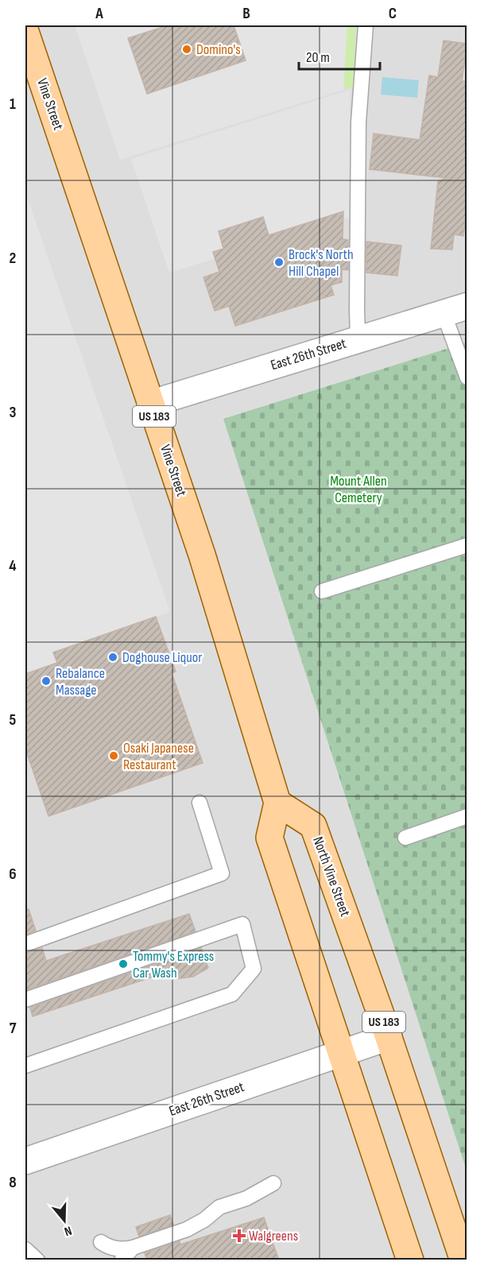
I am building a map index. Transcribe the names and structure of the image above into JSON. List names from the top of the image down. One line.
{"streets":{"main road":["Vine Street","US 183","North Vine Street"],"street":["East 26th Street"]},"crossings":[["Vine Street","East 26th Street"],["Vine Street","US 183"],["Vine Street","North Vine Street"],["East 26th Street","US 183"],["East 26th Street","North Vine Street"],["US 183","North Vine Street"]],"parks":["Mount Allen Cemetery"],"places":{"other":["Domino's","Brock's North Hill Chapel","Doghouse Liquor","Rebalance Massage","Osaki Japanese Restaurant","Tommy's Express Car Wash"],"health":["Walgreens"]},"scale_bar":"20 m","north":"bottom","grid":{"columns":["A","B","C"],"rows":["1","2","3","4","5","6","7","8"]}}
